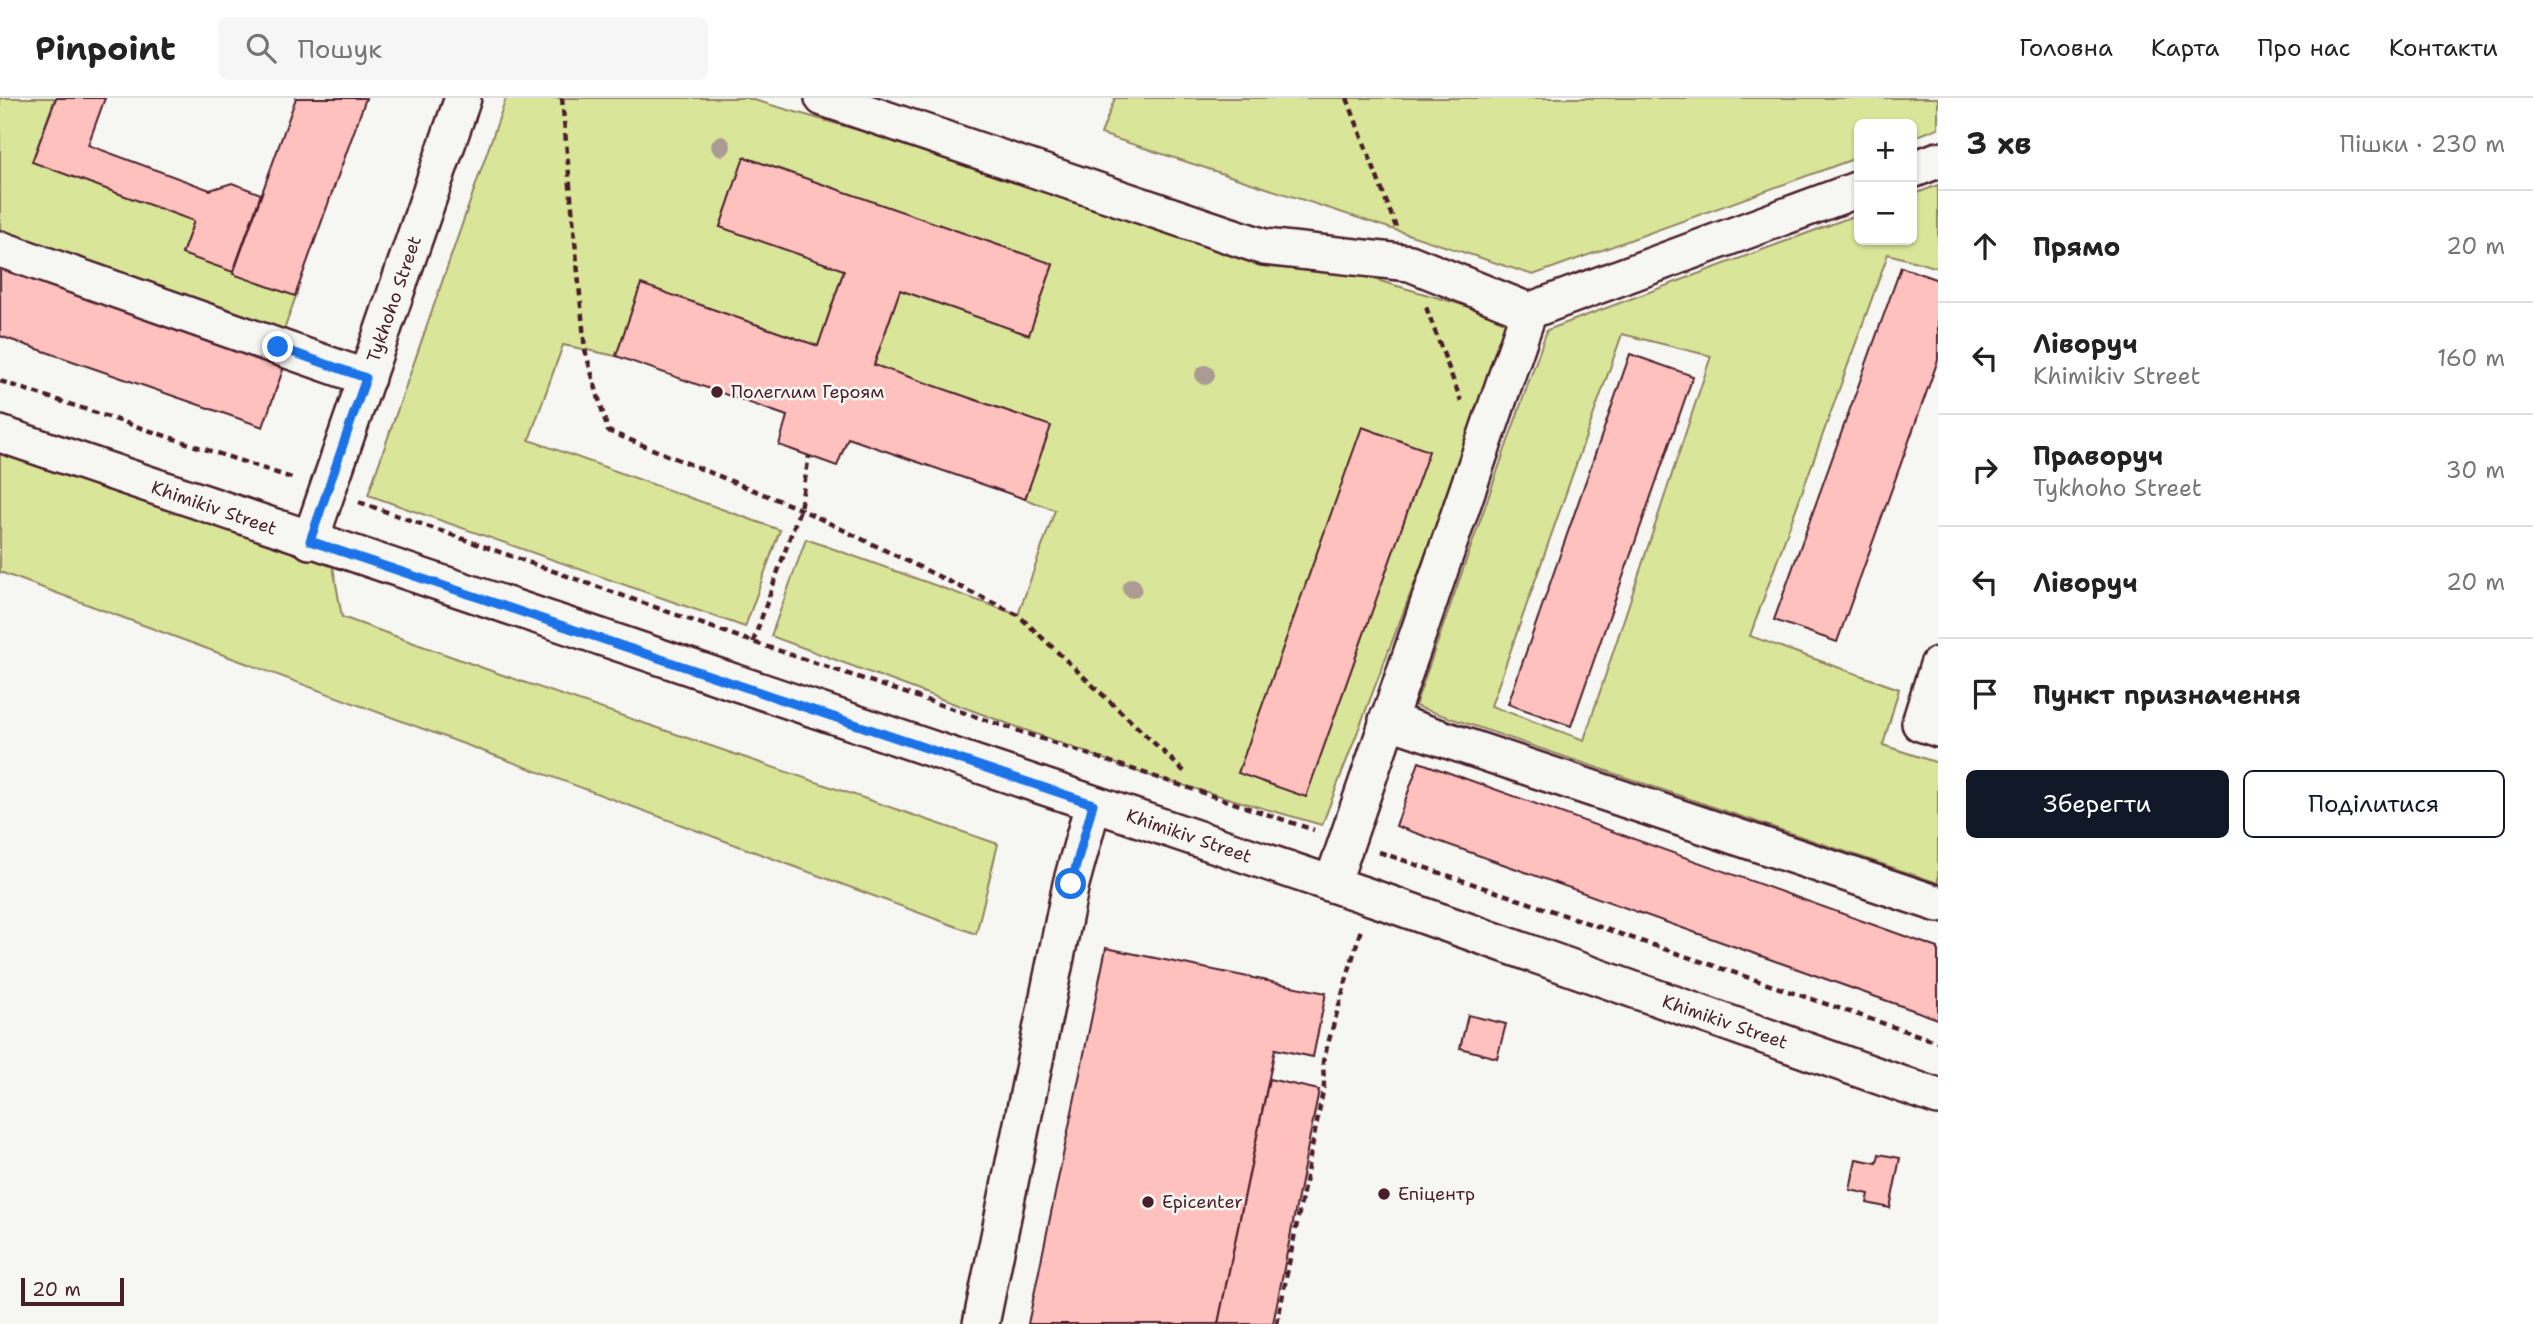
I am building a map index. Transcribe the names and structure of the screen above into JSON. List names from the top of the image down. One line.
{"streets":{"street":["Tykhoho Street","Khimikiv Street"]},"crossings":[["Tykhoho Street","Khimikiv Street"]],"places":["Полеглим Героям","Епіцентр","Epicenter"],"scale_bar":"20 m","page":{"header":"Pinpoint","search":"Пошук","nav":["Головна","Карта","Про нас","Контакти"],"heading":["3 хв","Пішки · 230 m"],"map_buttons":["+","−"],"list":[["Прямо","20 m"],["Ліворуч","Khimikiv Street","160 m"],["Праворуч","Tykhoho Street","30 m"],["Ліворуч","20 m"],"Пункт призначення"],"buttons":["Зберегти","Поділитися"],"scale":"20 m"}}
